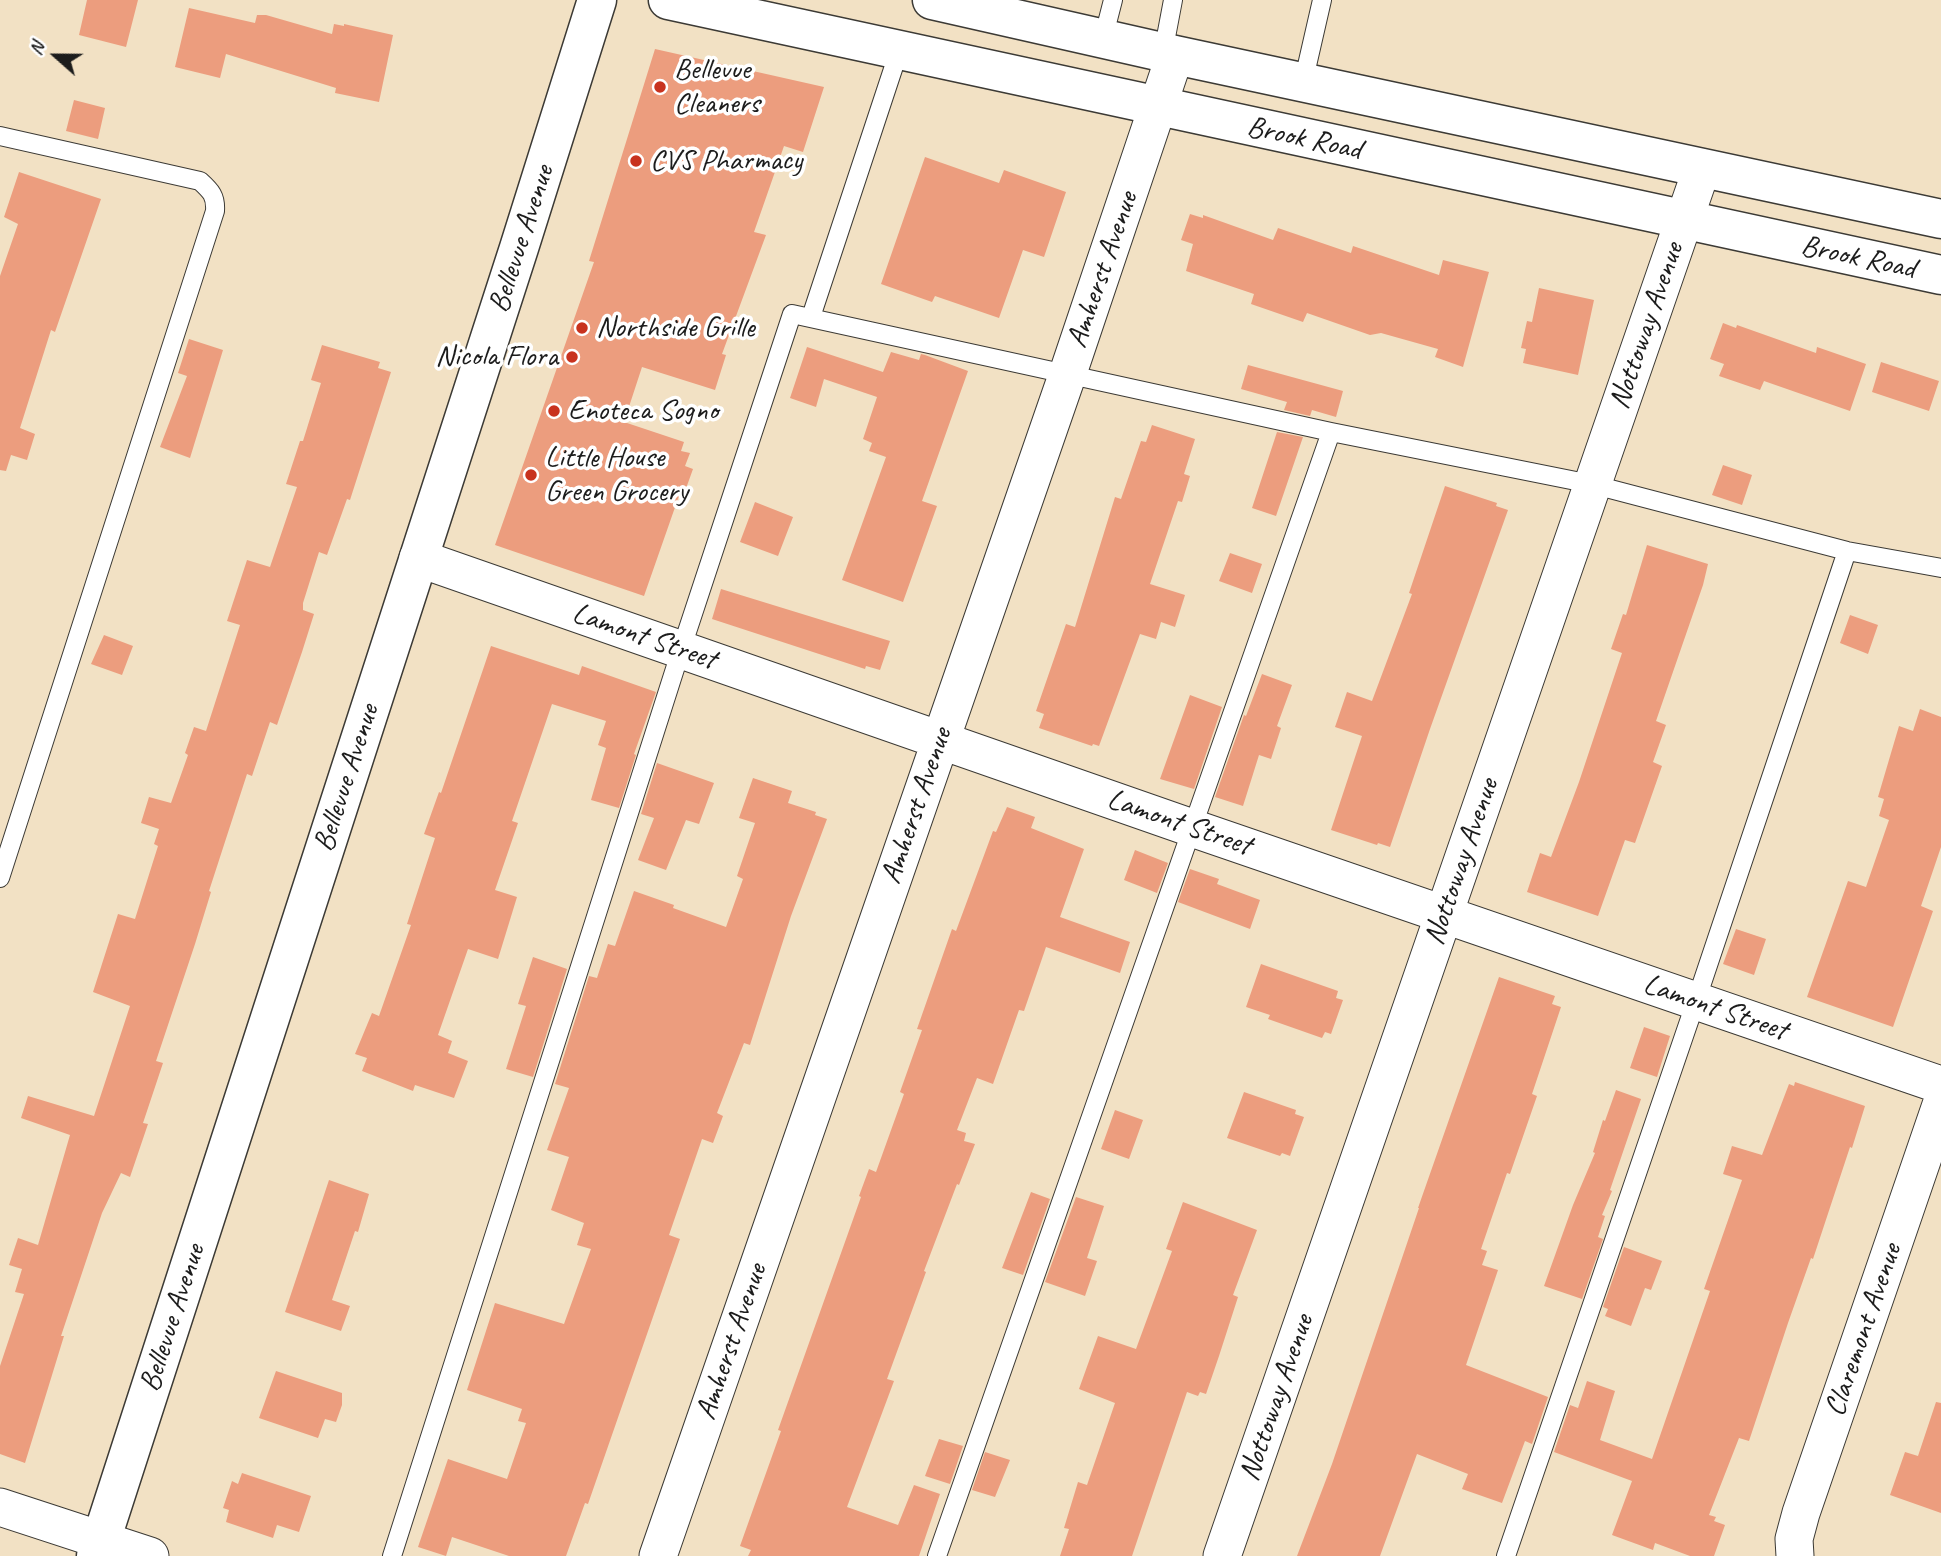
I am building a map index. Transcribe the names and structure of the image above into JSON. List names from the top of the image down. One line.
{"streets":{"main road":["Brook Road","Bellevue Avenue"],"street":["Amherst Avenue","Nottoway Avenue","Lamont Street","Claremont Avenue"]},"crossings":[["Brook Road","Amherst Avenue"],["Brook Road","Nottoway Avenue"],["Bellevue Avenue","Lamont Street"],["Amherst Avenue","Lamont Street"],["Nottoway Avenue","Lamont Street"]],"places":["Bellevue Cleaners","CVS Pharmacy","Northside Grille","Nicola Flora","Enoteca Sogno","Little House Green Grocery"],"north":"left"}
